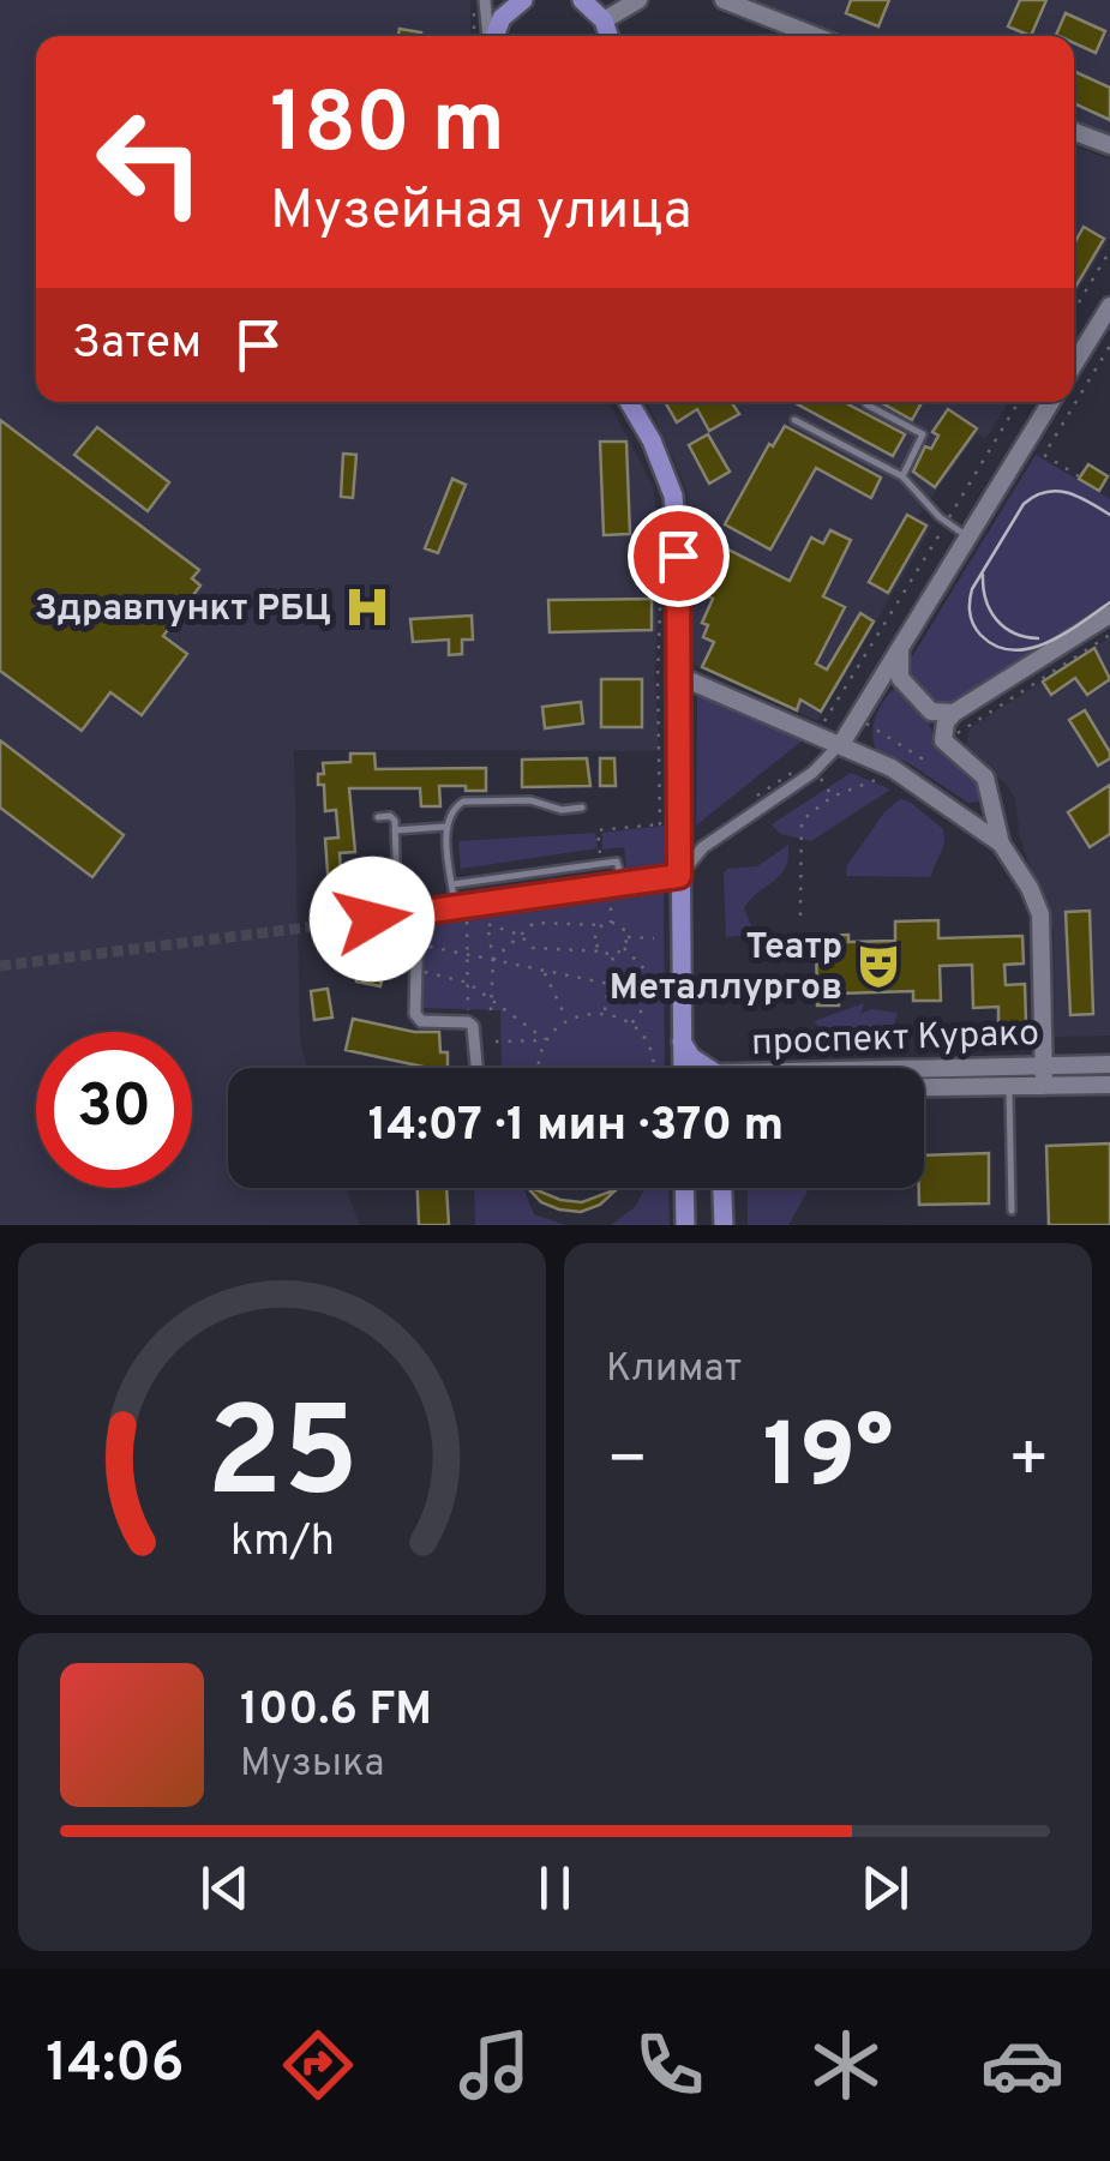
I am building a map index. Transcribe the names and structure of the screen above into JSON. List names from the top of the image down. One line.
{"streets":{"main road":["проспект Курако"]},"places":{"hospital":["Здравпункт РБЦ"],"theatre":["Театр Металлургов"]},"page":{"turn":["180 m","Музейная улица"],"then":"Затем","limit":"30","trip":"14:07 · 1 мин · 370 m","tile":"Климат","heat":["−","19°","+"],"song":["100.6 FM","Музыка"],"tabs":"14:06","gauge":["25","km/h"]}}
